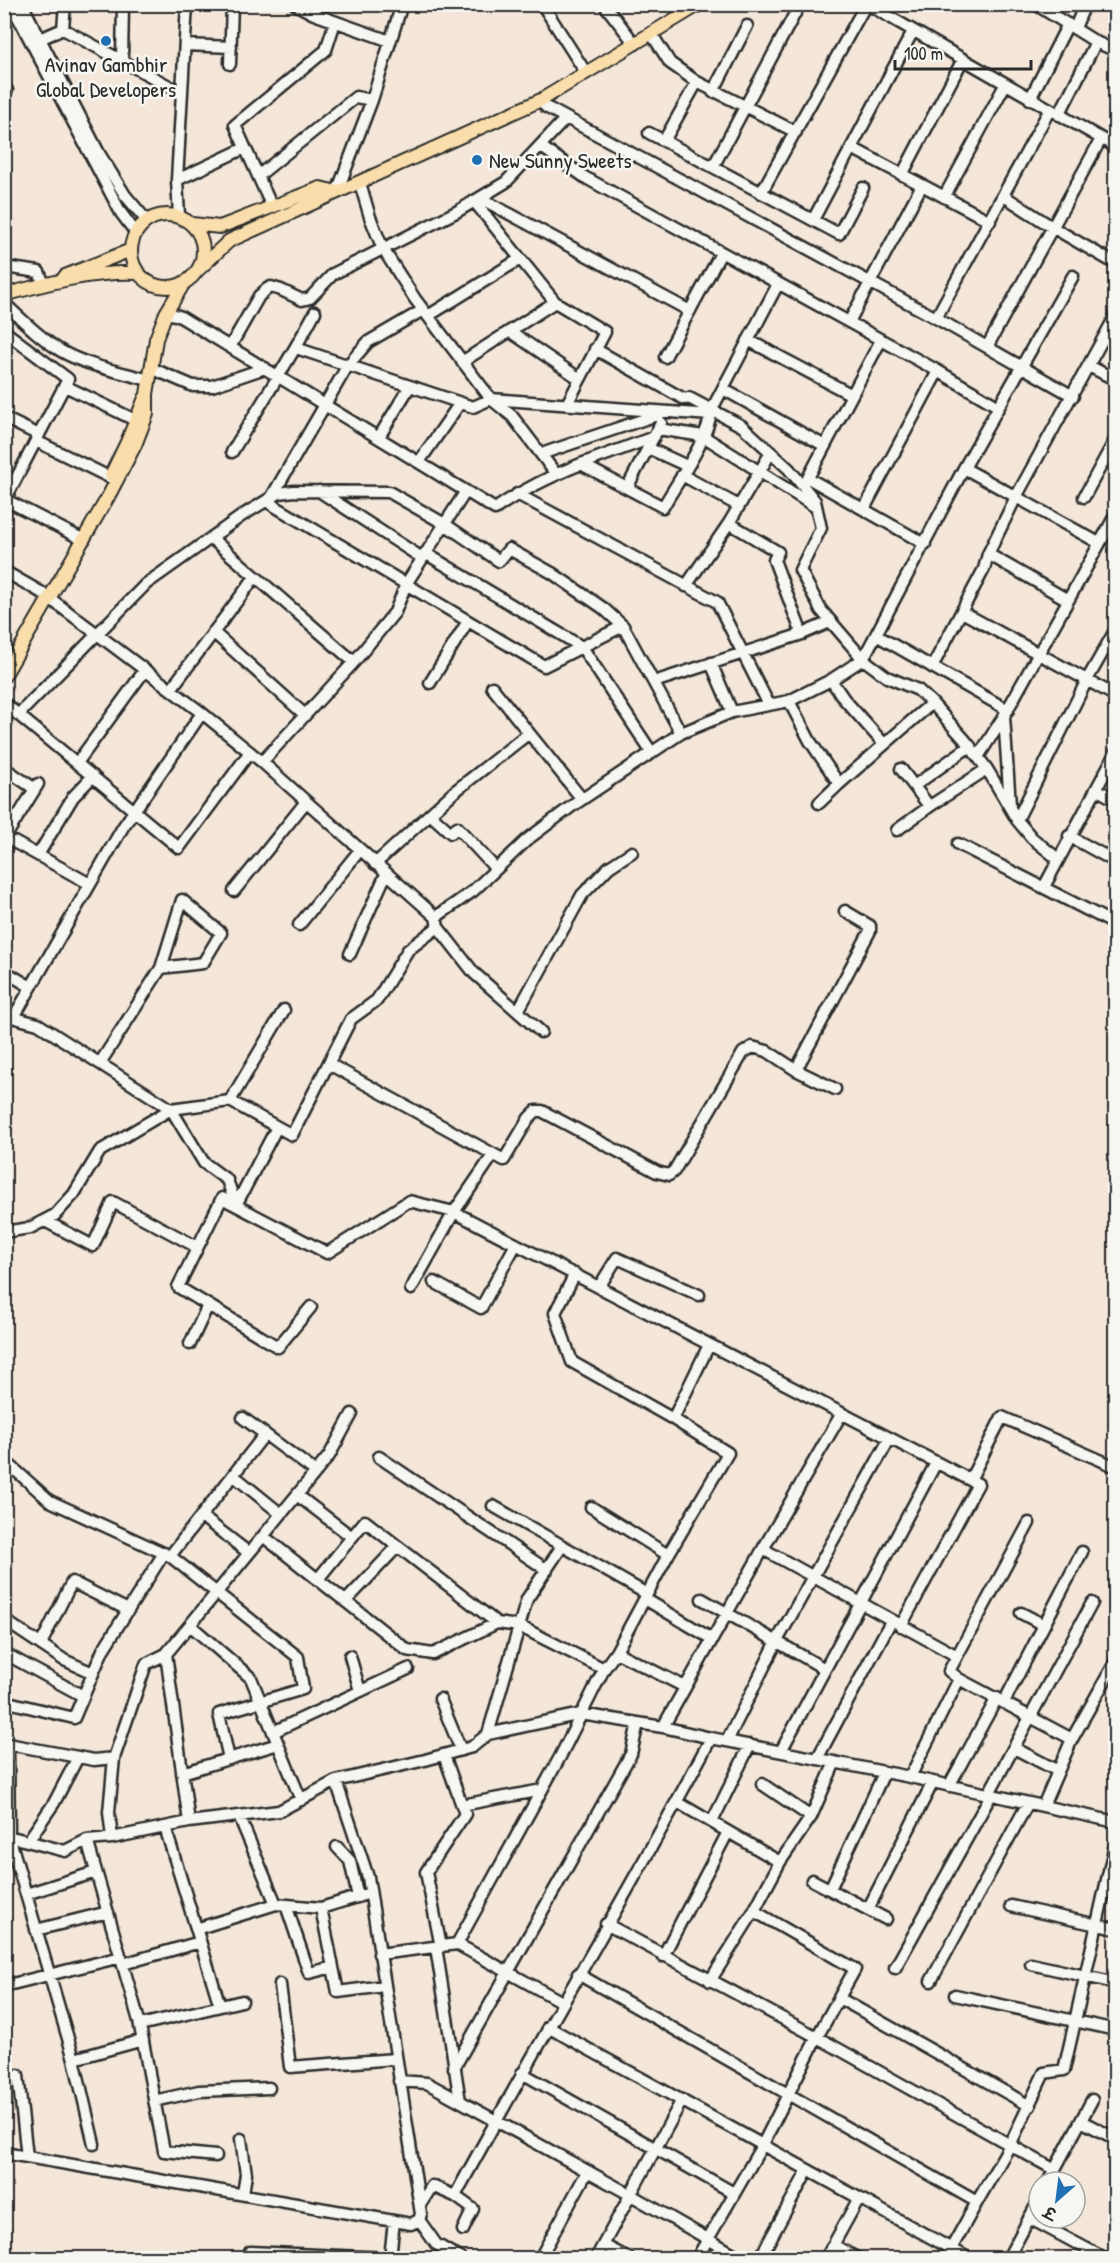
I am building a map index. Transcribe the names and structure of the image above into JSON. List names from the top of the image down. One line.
{"places":["Avinav Gambhir Global Developers","New Sunny Sweets"],"scale_bar":"100 m","north":"bottom left"}
